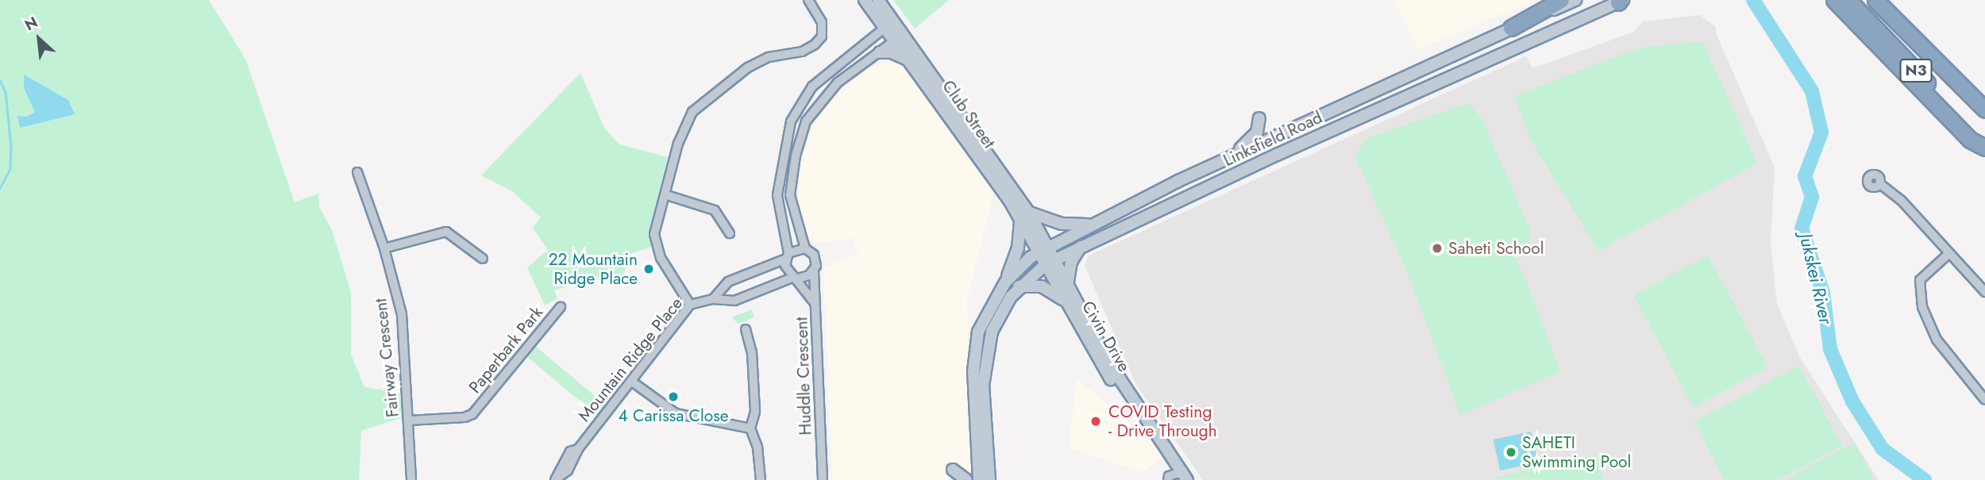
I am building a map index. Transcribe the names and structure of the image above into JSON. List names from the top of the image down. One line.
{"streets":{"highway":["N3"],"main road":["Club Street","Linksfield Road","Civin Drive"],"street":["Paperbark Park","Fairway Crescent","Mountain Ridge Place","Huddle Crescent"]},"crossings":[["Club Street","Linksfield Road"],["Club Street","Civin Drive"],["Linksfield Road","Civin Drive"],["Paperbark Park","Fairway Crescent"],["Mountain Ridge Place","Huddle Crescent"]],"water":["Jukskei River"],"places":["Saheti School","22 Mountain Ridge Place","4 Carissa Close","COVID Testing - Drive Through","SAHETI Swimming Pool"],"north":"top left"}
